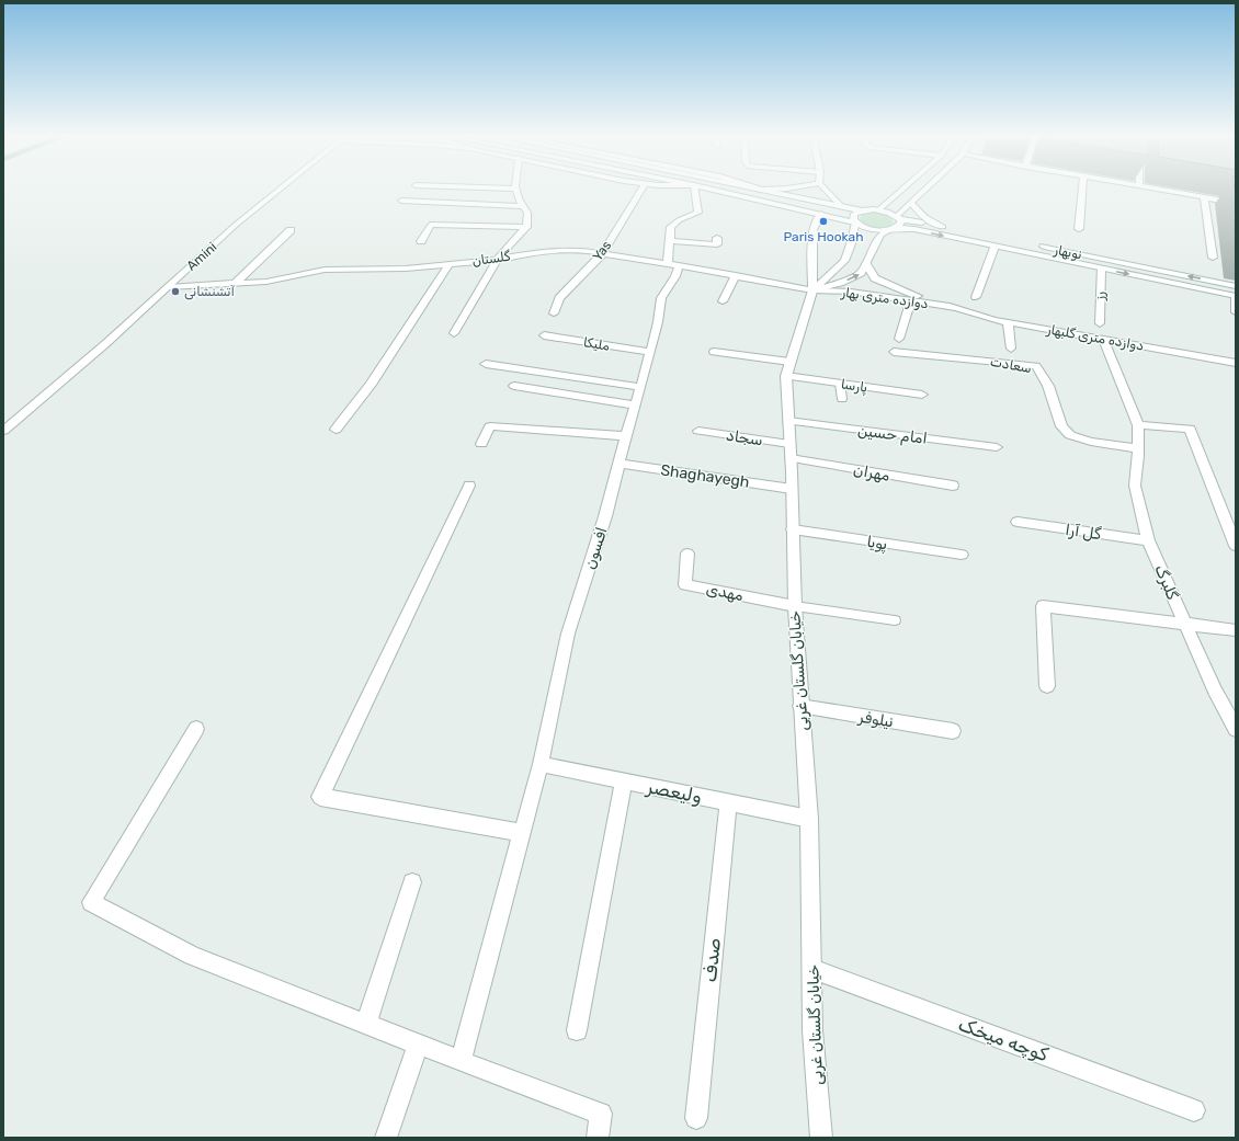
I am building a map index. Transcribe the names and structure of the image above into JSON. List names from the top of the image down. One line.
{"streets":{"street":["Yas","نوبهار","Amini","گلستان","رز","دوازده متری بهار","دوازده متری گلبهار","ملیکا","سعادت","پارسا","امام حسین","سجاد","مهران","Shaghayegh","گل آرا","پویا","افسون","گلبرگ","مهدی","خیابان گلستان غربی","نیلوفر","ولیعصر","صدف","کوچه میخک"]},"crossings":[["Yas","گلستان"],["نوبهار","رز"],["نوبهار","خیابان گلستان غربی"],["Amini","گلستان"],["گلستان","دوازده متری بهار"],["گلستان","افسون"],["گلستان","خیابان گلستان غربی"],["دوازده متری بهار","دوازده متری گلبهار"],["دوازده متری بهار","خیابان گلستان غربی"],["دوازده متری گلبهار","گلبرگ"],["ملیکا","افسون"],["سعادت","گلبرگ"],["پارسا","خیابان گلستان غربی"],["امام حسین","خیابان گلستان غربی"],["سجاد","مهران"],["سجاد","خیابان گلستان غربی"],["مهران","خیابان گلستان غربی"],["Shaghayegh","افسون"],["Shaghayegh","خیابان گلستان غربی"],["گل آرا","گلبرگ"],["پویا","خیابان گلستان غربی"],["افسون","ولیعصر"],["مهدی","خیابان گلستان غربی"],["خیابان گلستان غربی","نیلوفر"],["خیابان گلستان غربی","ولیعصر"],["خیابان گلستان غربی","کوچه میخک"],["ولیعصر","صدف"]],"places":["Paris Hookah","آتشنشانی"]}
